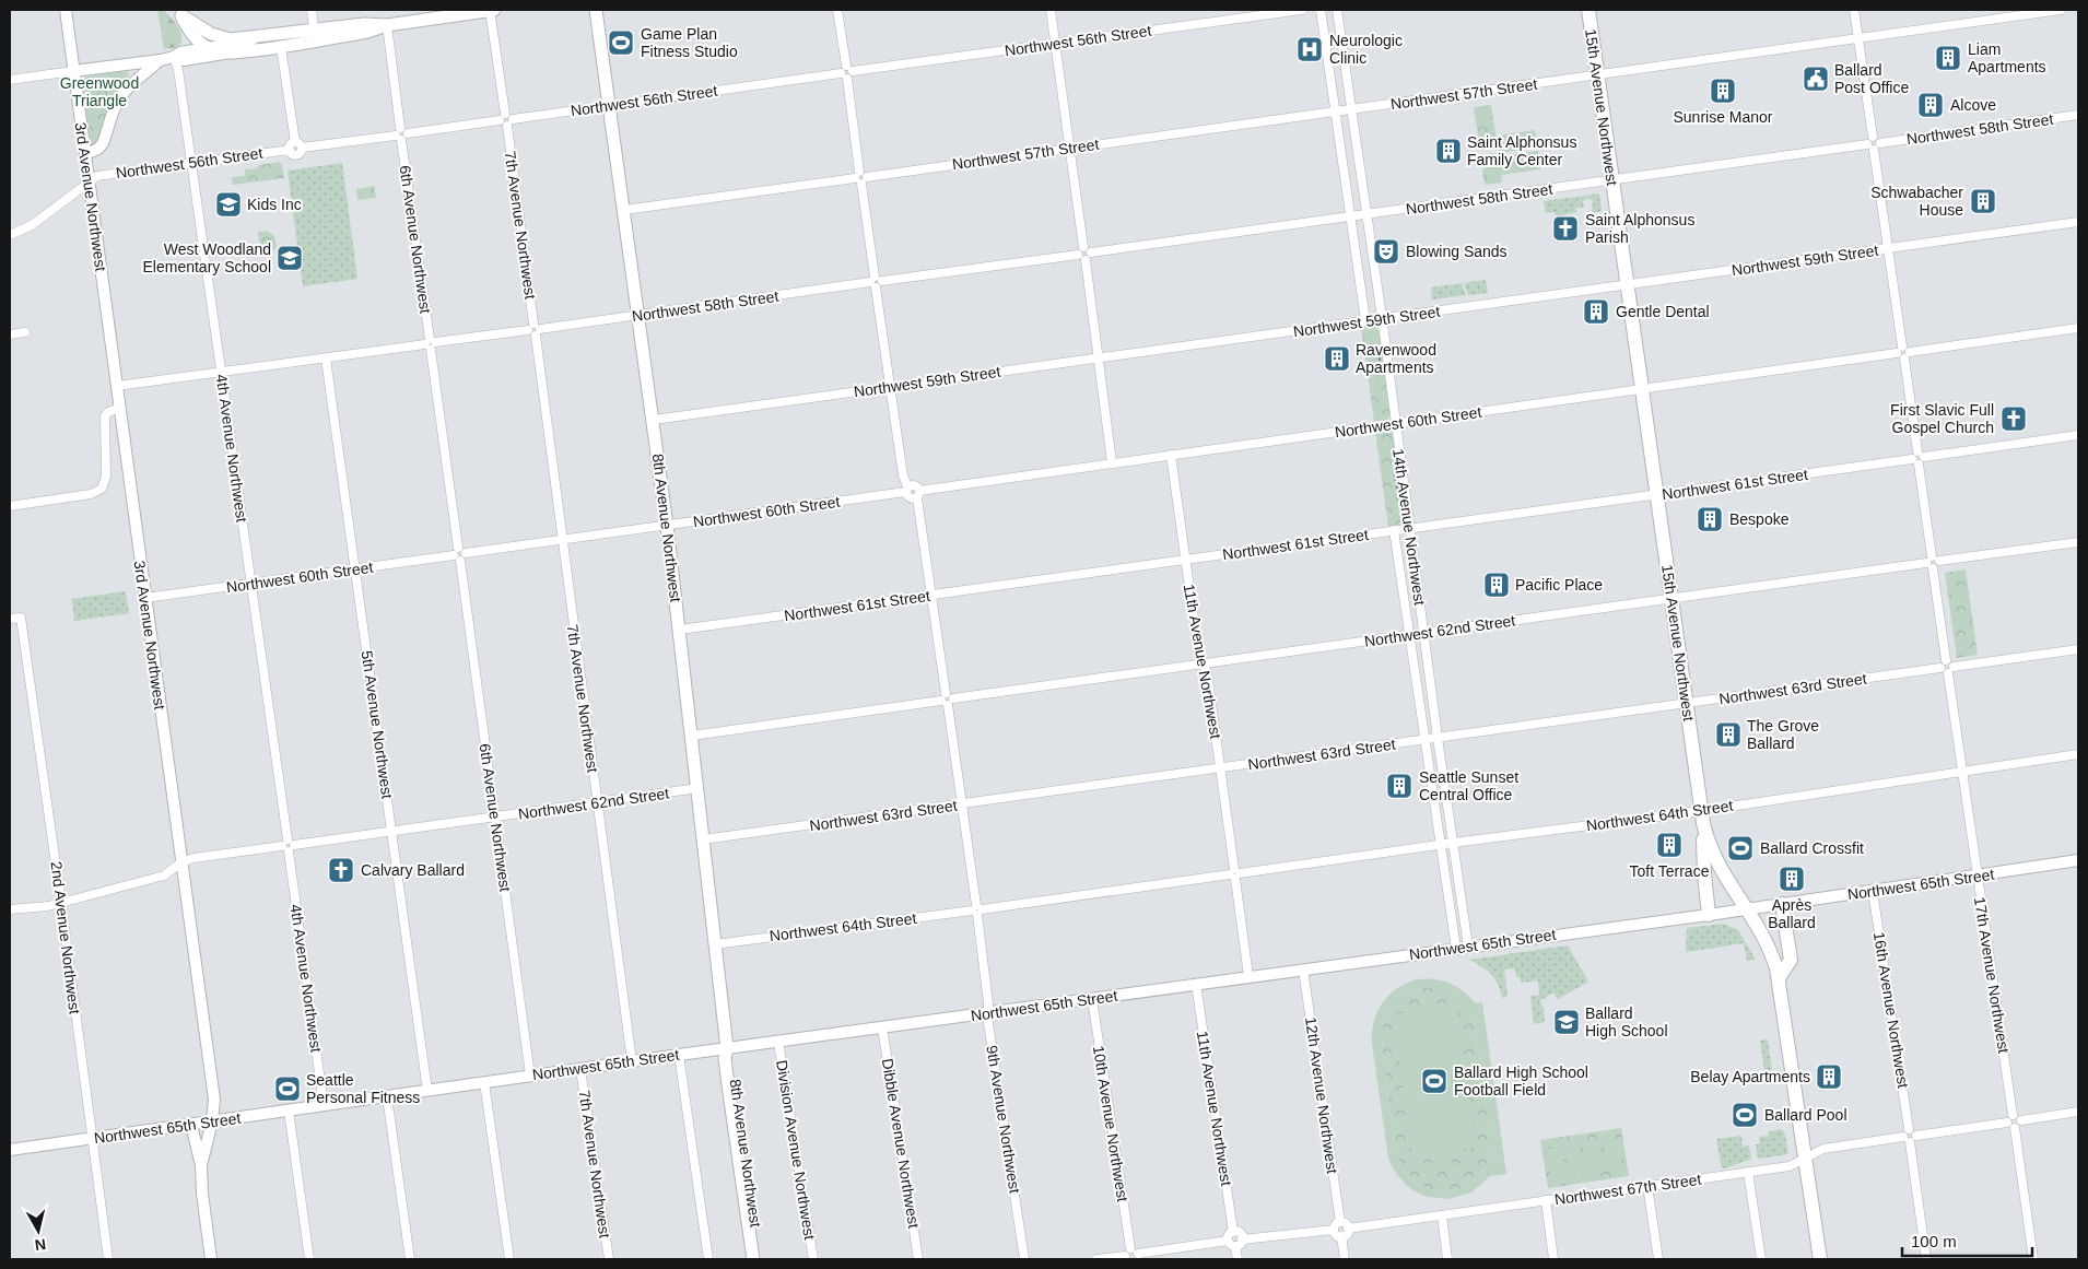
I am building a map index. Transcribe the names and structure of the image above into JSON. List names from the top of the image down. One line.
{"streets":{"main road":["15th Avenue Northwest","8th Avenue Northwest"],"street":["Northwest 56th Street","Northwest 57th Street","Northwest 58th Street","3rd Avenue Northwest","7th Avenue Northwest","6th Avenue Northwest","Northwest 59th Street","Northwest 60th Street","4th Avenue Northwest","Northwest 61st Street","14th Avenue Northwest","Northwest 62nd Street","11th Avenue Northwest","Northwest 63rd Street","5th Avenue Northwest","Northwest 64th Street","Northwest 65th Street","2nd Avenue Northwest","17th Avenue Northwest","16th Avenue Northwest","12th Avenue Northwest","9th Avenue Northwest","10th Avenue Northwest","Dibble Avenue Northwest","Division Avenue Northwest","Northwest 67th Street"]},"crossings":[["Northwest 56th Street","3rd Avenue Northwest"],["Northwest 56th Street","7th Avenue Northwest"],["Northwest 56th Street","6th Avenue Northwest"],["Northwest 56th Street","4th Avenue Northwest"],["Northwest 56th Street","8th Avenue Northwest"],["Northwest 57th Street","15th Avenue Northwest"],["Northwest 57th Street","14th Avenue Northwest"],["Northwest 57th Street","8th Avenue Northwest"],["15th Avenue Northwest","Northwest 58th Street"],["15th Avenue Northwest","Northwest 59th Street"],["15th Avenue Northwest","Northwest 60th Street"],["15th Avenue Northwest","Northwest 61st Street"],["15th Avenue Northwest","Northwest 62nd Street"],["15th Avenue Northwest","Northwest 63rd Street"],["15th Avenue Northwest","Northwest 64th Street"],["15th Avenue Northwest","Northwest 65th Street"],["15th Avenue Northwest","Northwest 67th Street"],["Northwest 58th Street","3rd Avenue Northwest"],["Northwest 58th Street","7th Avenue Northwest"],["Northwest 58th Street","6th Avenue Northwest"],["Northwest 58th Street","4th Avenue Northwest"],["Northwest 58th Street","14th Avenue Northwest"],["Northwest 58th Street","8th Avenue Northwest"],["Northwest 58th Street","5th Avenue Northwest"],["3rd Avenue Northwest","Northwest 60th Street"],["3rd Avenue Northwest","Northwest 62nd Street"],["3rd Avenue Northwest","Northwest 65th Street"],["7th Avenue Northwest","Northwest 60th Street"],["7th Avenue Northwest","Northwest 62nd Street"],["7th Avenue Northwest","Northwest 65th Street"],["6th Avenue Northwest","Northwest 60th Street"],["6th Avenue Northwest","Northwest 62nd Street"],["6th Avenue Northwest","Northwest 65th Street"],["Northwest 59th Street","14th Avenue Northwest"],["Northwest 59th Street","8th Avenue Northwest"],["Northwest 60th Street","4th Avenue Northwest"],["Northwest 60th Street","14th Avenue Northwest"],["Northwest 60th Street","8th Avenue Northwest"],["Northwest 60th Street","11th Avenue Northwest"],["Northwest 60th Street","5th Avenue Northwest"],["Northwest 60th Street","9th Avenue Northwest"],["4th Avenue Northwest","Northwest 62nd Street"],["4th Avenue Northwest","Northwest 65th Street"],["Northwest 61st Street","14th Avenue Northwest"],["Northwest 61st Street","8th Avenue Northwest"],["Northwest 61st Street","11th Avenue Northwest"],["Northwest 61st Street","9th Avenue Northwest"],["14th Avenue Northwest","Northwest 62nd Street"],["14th Avenue Northwest","Northwest 63rd Street"],["14th Avenue Northwest","Northwest 64th Street"],["14th Avenue Northwest","Northwest 65th Street"],["8th Avenue Northwest","Northwest 62nd Street"],["8th Avenue Northwest","Northwest 63rd Street"],["8th Avenue Northwest","Northwest 64th Street"],["8th Avenue Northwest","Northwest 65th Street"],["Northwest 62nd Street","11th Avenue Northwest"],["Northwest 62nd Street","5th Avenue Northwest"],["Northwest 62nd Street","2nd Avenue Northwest"],["Northwest 62nd Street","9th Avenue Northwest"],["11th Avenue Northwest","Northwest 63rd Street"],["11th Avenue Northwest","Northwest 64th Street"],["11th Avenue Northwest","Northwest 65th Street"],["Northwest 63rd Street","17th Avenue Northwest"],["Northwest 63rd Street","9th Avenue Northwest"],["5th Avenue Northwest","Northwest 65th Street"],["Northwest 64th Street","17th Avenue Northwest"],["Northwest 64th Street","9th Avenue Northwest"],["Northwest 65th Street","2nd Avenue Northwest"],["Northwest 65th Street","17th Avenue Northwest"],["Northwest 65th Street","16th Avenue Northwest"],["Northwest 65th Street","12th Avenue Northwest"],["Northwest 65th Street","9th Avenue Northwest"],["Northwest 65th Street","10th Avenue Northwest"],["Northwest 65th Street","Dibble Avenue Northwest"],["Northwest 65th Street","Division Avenue Northwest"],["17th Avenue Northwest","Northwest 67th Street"],["16th Avenue Northwest","Northwest 67th Street"],["12th Avenue Northwest","Northwest 67th Street"]],"parks":["Greenwood Triangle"],"places":{"sports":["Game Plan Fitness Studio","Ballard Crossfit","Ballard High School Football Field","Seattle Personal Fitness","Ballard Pool"],"hospital":["Neurologic Clinic"],"building":["Liam Apartments","Sunrise Manor","Alcove","Saint Alphonsus Family Center","Schwabacher House","Gentle Dental","Ravenwood Apartments","Bespoke","Pacific Place","The Grove Ballard","Seattle Sunset Central Office","Toft Terrace","Après Ballard","Belay Apartments"],"public building":["Ballard Post Office"],"school or university":["Kids Inc","West Woodland Elementary School","Ballard High School"],"church":["Saint Alphonsus Parish","First Slavic Full Gospel Church","Calvary Ballard"],"theatre":["Blowing Sands"]},"scale_bar":"100 m","north":"bottom"}
